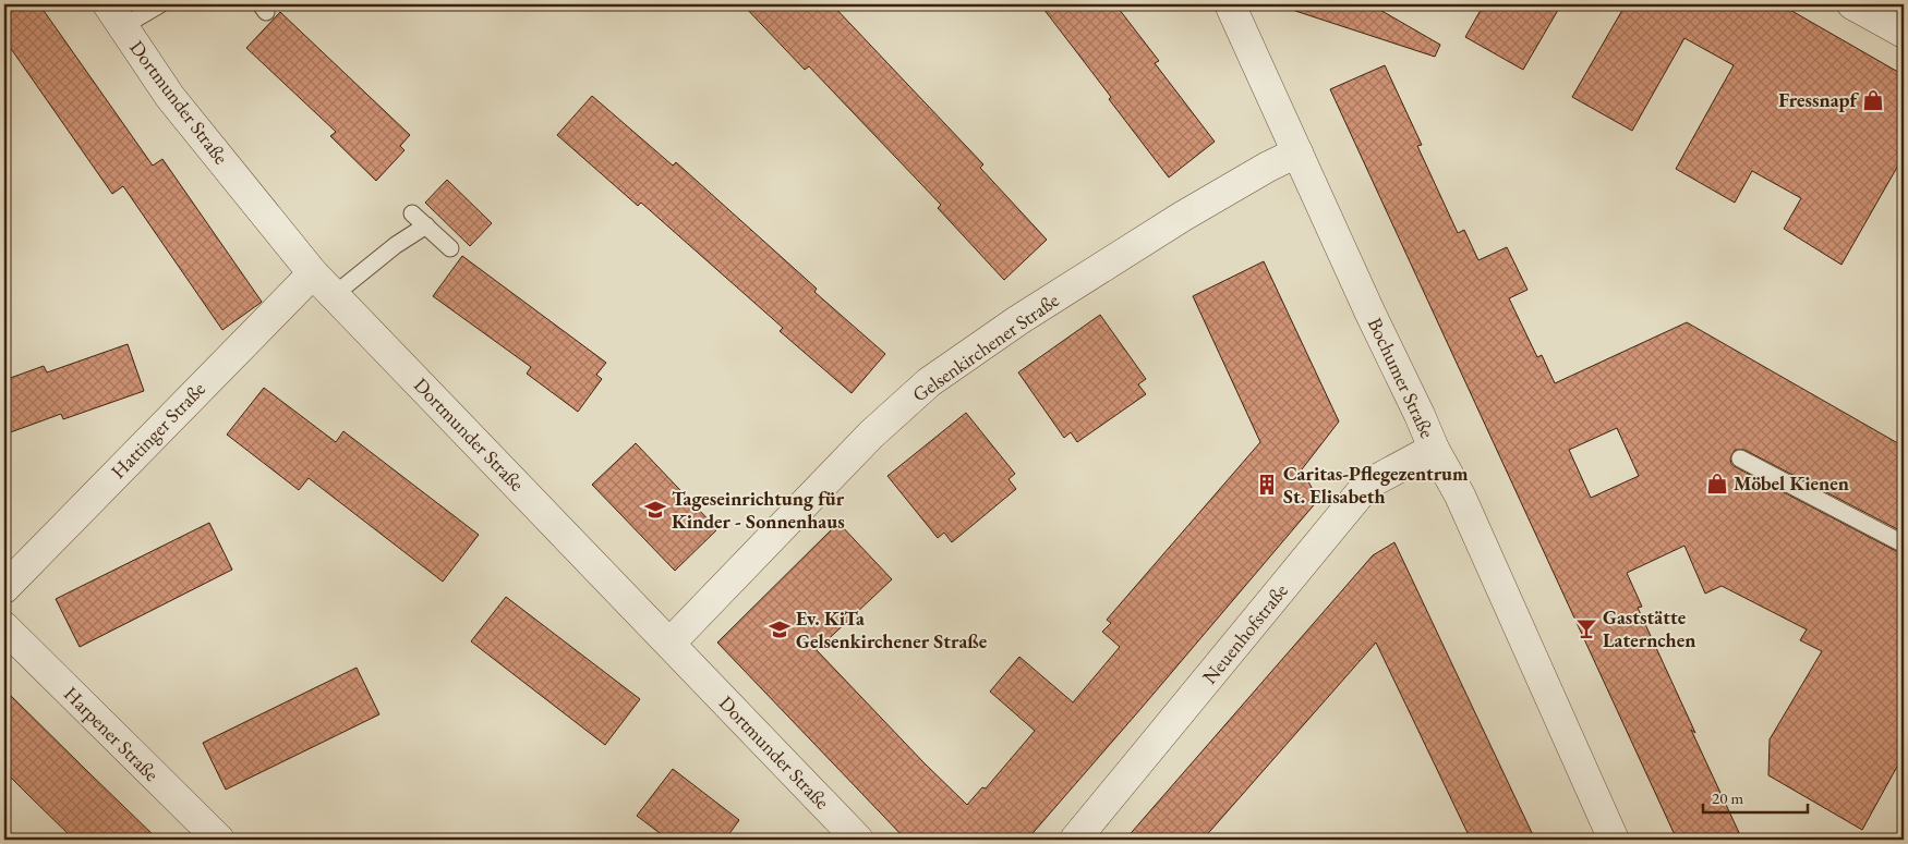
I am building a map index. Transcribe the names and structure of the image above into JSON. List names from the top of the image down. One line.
{"streets":{"street":["Dortmunder Straße","Gelsenkirchener Straße","Bochumer Straße","Hattinger Straße","Neuenhofstraße","Harpener Straße"]},"crossings":[["Dortmunder Straße","Gelsenkirchener Straße"],["Dortmunder Straße","Hattinger Straße"],["Gelsenkirchener Straße","Bochumer Straße"],["Bochumer Straße","Neuenhofstraße"]],"places":{"shop":["Fressnapf","Möbel Kienen"],"building":["Caritas-Pflegezentrum St. Elisabeth"],"school or university":["Tageseinrichtung für Kinder - Sonnenhaus","Ev. KiTa Gelsenkirchener Straße"],"bar":["Gaststätte Laternchen"]},"scale_bar":"20 m"}
